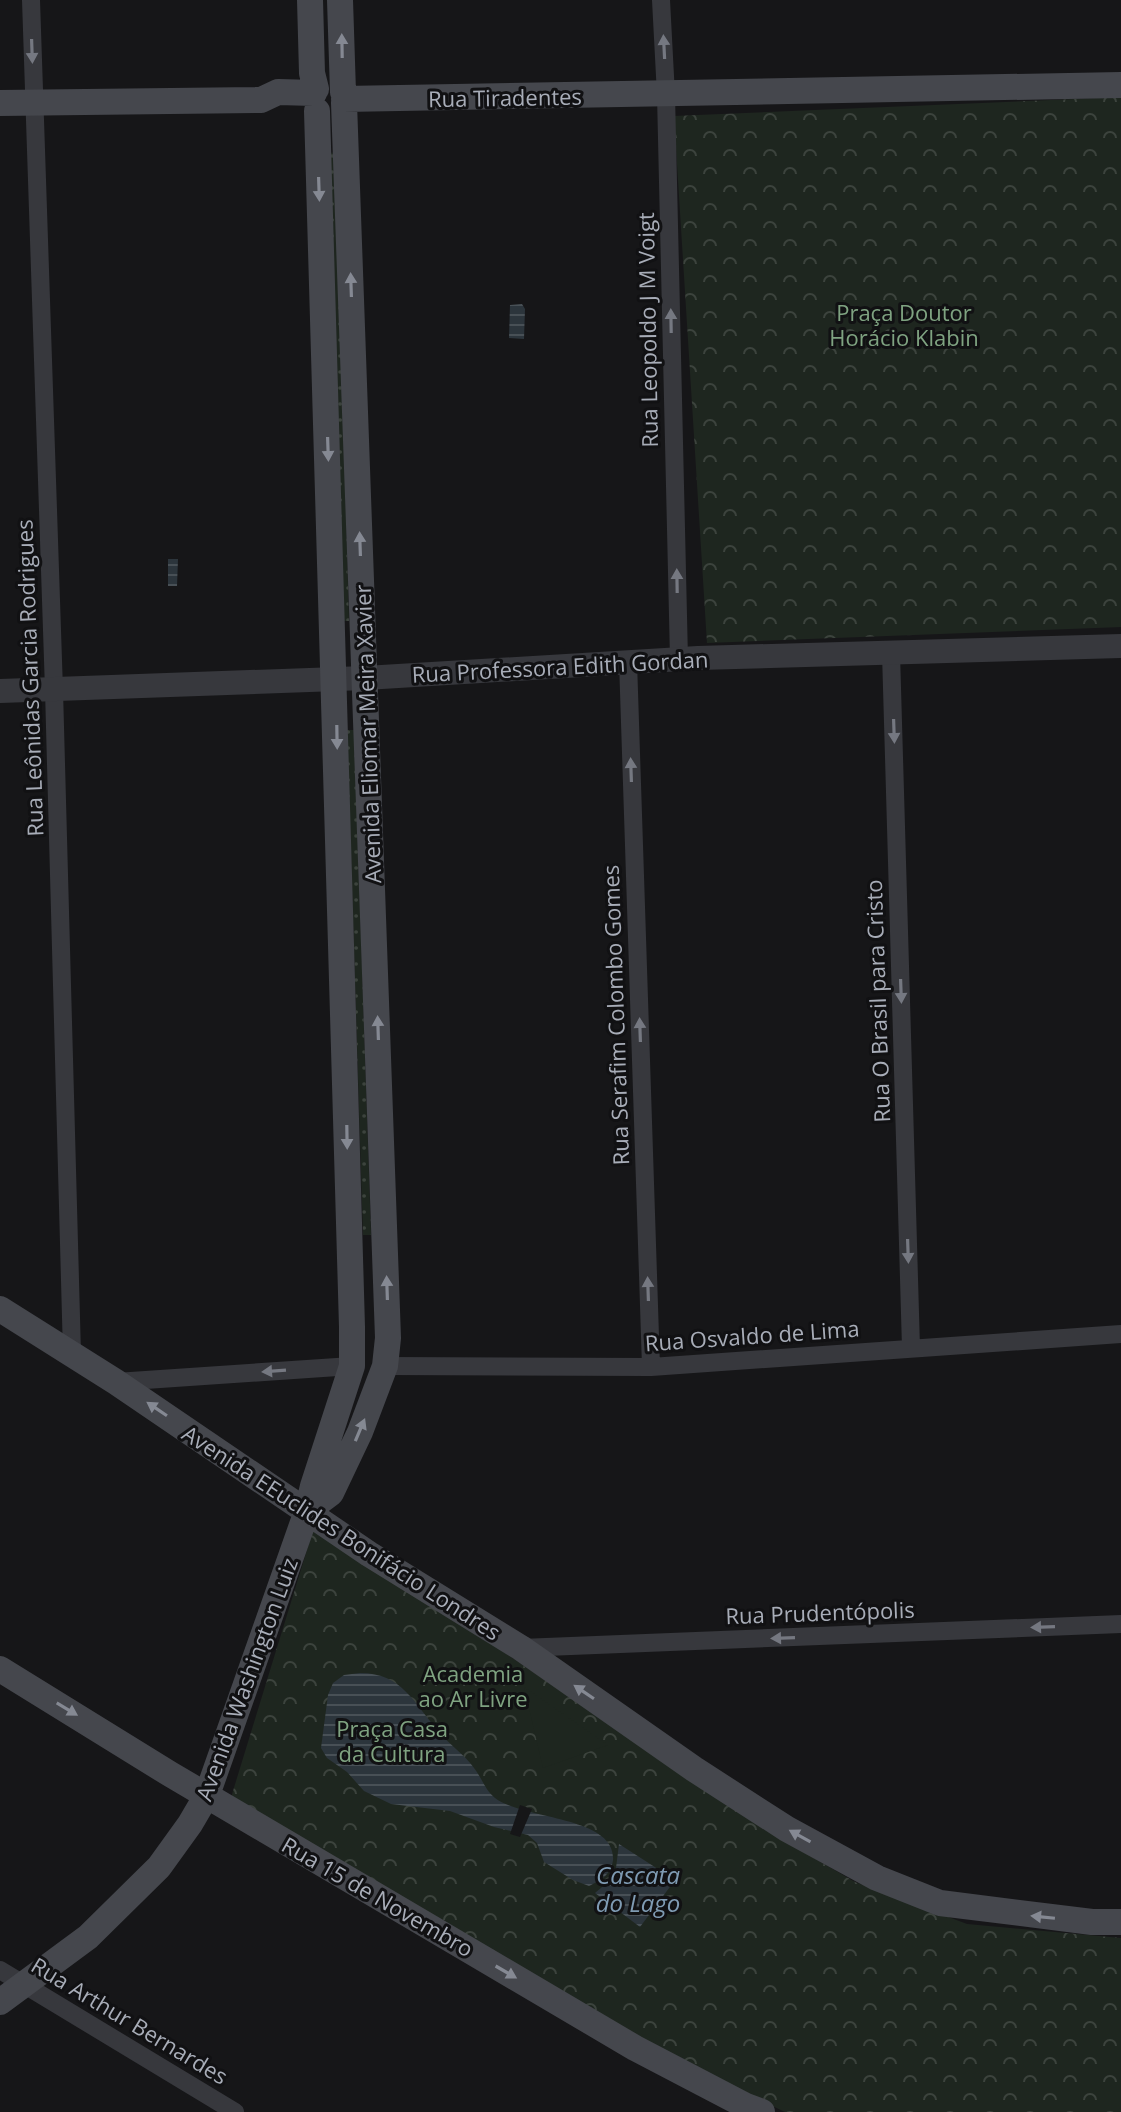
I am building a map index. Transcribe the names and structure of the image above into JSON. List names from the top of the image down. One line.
{"streets":{"main road":["Rua Tiradentes","Avenida Eliomar Meira Xavier","Avenida EEuclides Bonifácio Londres","Avenida Washington Luiz","Rua 15 de Novembro"],"street":["Rua Leopoldo J M Voigt","Rua Professora Edith Gordan","Rua Leônidas Garcia Rodrigues","Rua O Brasil para Cristo","Rua Serafim Colombo Gomes","Rua Osvaldo de Lima","Rua Prudentópolis","Rua Arthur Bernardes"]},"crossings":[["Rua Tiradentes","Rua Leopoldo J M Voigt"],["Rua Tiradentes","Rua Leônidas Garcia Rodrigues"],["Rua Tiradentes","Avenida Eliomar Meira Xavier"],["Rua Leopoldo J M Voigt","Rua Professora Edith Gordan"],["Rua Professora Edith Gordan","Rua Leônidas Garcia Rodrigues"],["Rua Professora Edith Gordan","Avenida Eliomar Meira Xavier"],["Rua Professora Edith Gordan","Rua O Brasil para Cristo"],["Rua Professora Edith Gordan","Rua Serafim Colombo Gomes"],["Rua Leônidas Garcia Rodrigues","Avenida EEuclides Bonifácio Londres"],["Avenida Eliomar Meira Xavier","Rua Osvaldo de Lima"],["Avenida Eliomar Meira Xavier","Avenida Washington Luiz"],["Rua O Brasil para Cristo","Rua Osvaldo de Lima"],["Rua Serafim Colombo Gomes","Rua Osvaldo de Lima"],["Rua Osvaldo de Lima","Avenida Washington Luiz"],["Avenida EEuclides Bonifácio Londres","Rua Prudentópolis"],["Avenida EEuclides Bonifácio Londres","Avenida Washington Luiz"],["Avenida Washington Luiz","Rua 15 de Novembro"],["Avenida Washington Luiz","Rua Arthur Bernardes"]],"one_way":["Rua Leopoldo J M Voigt","Rua O Brasil para Cristo","Rua Serafim Colombo Gomes","Avenida EEuclides Bonifácio Londres","Rua Prudentópolis","Rua 15 de Novembro"],"water":["Cascata do Lago"],"parks":["Praça Doutor Horácio Klabin","Academia ao Ar Livre","Praça Casa da Cultura"]}
